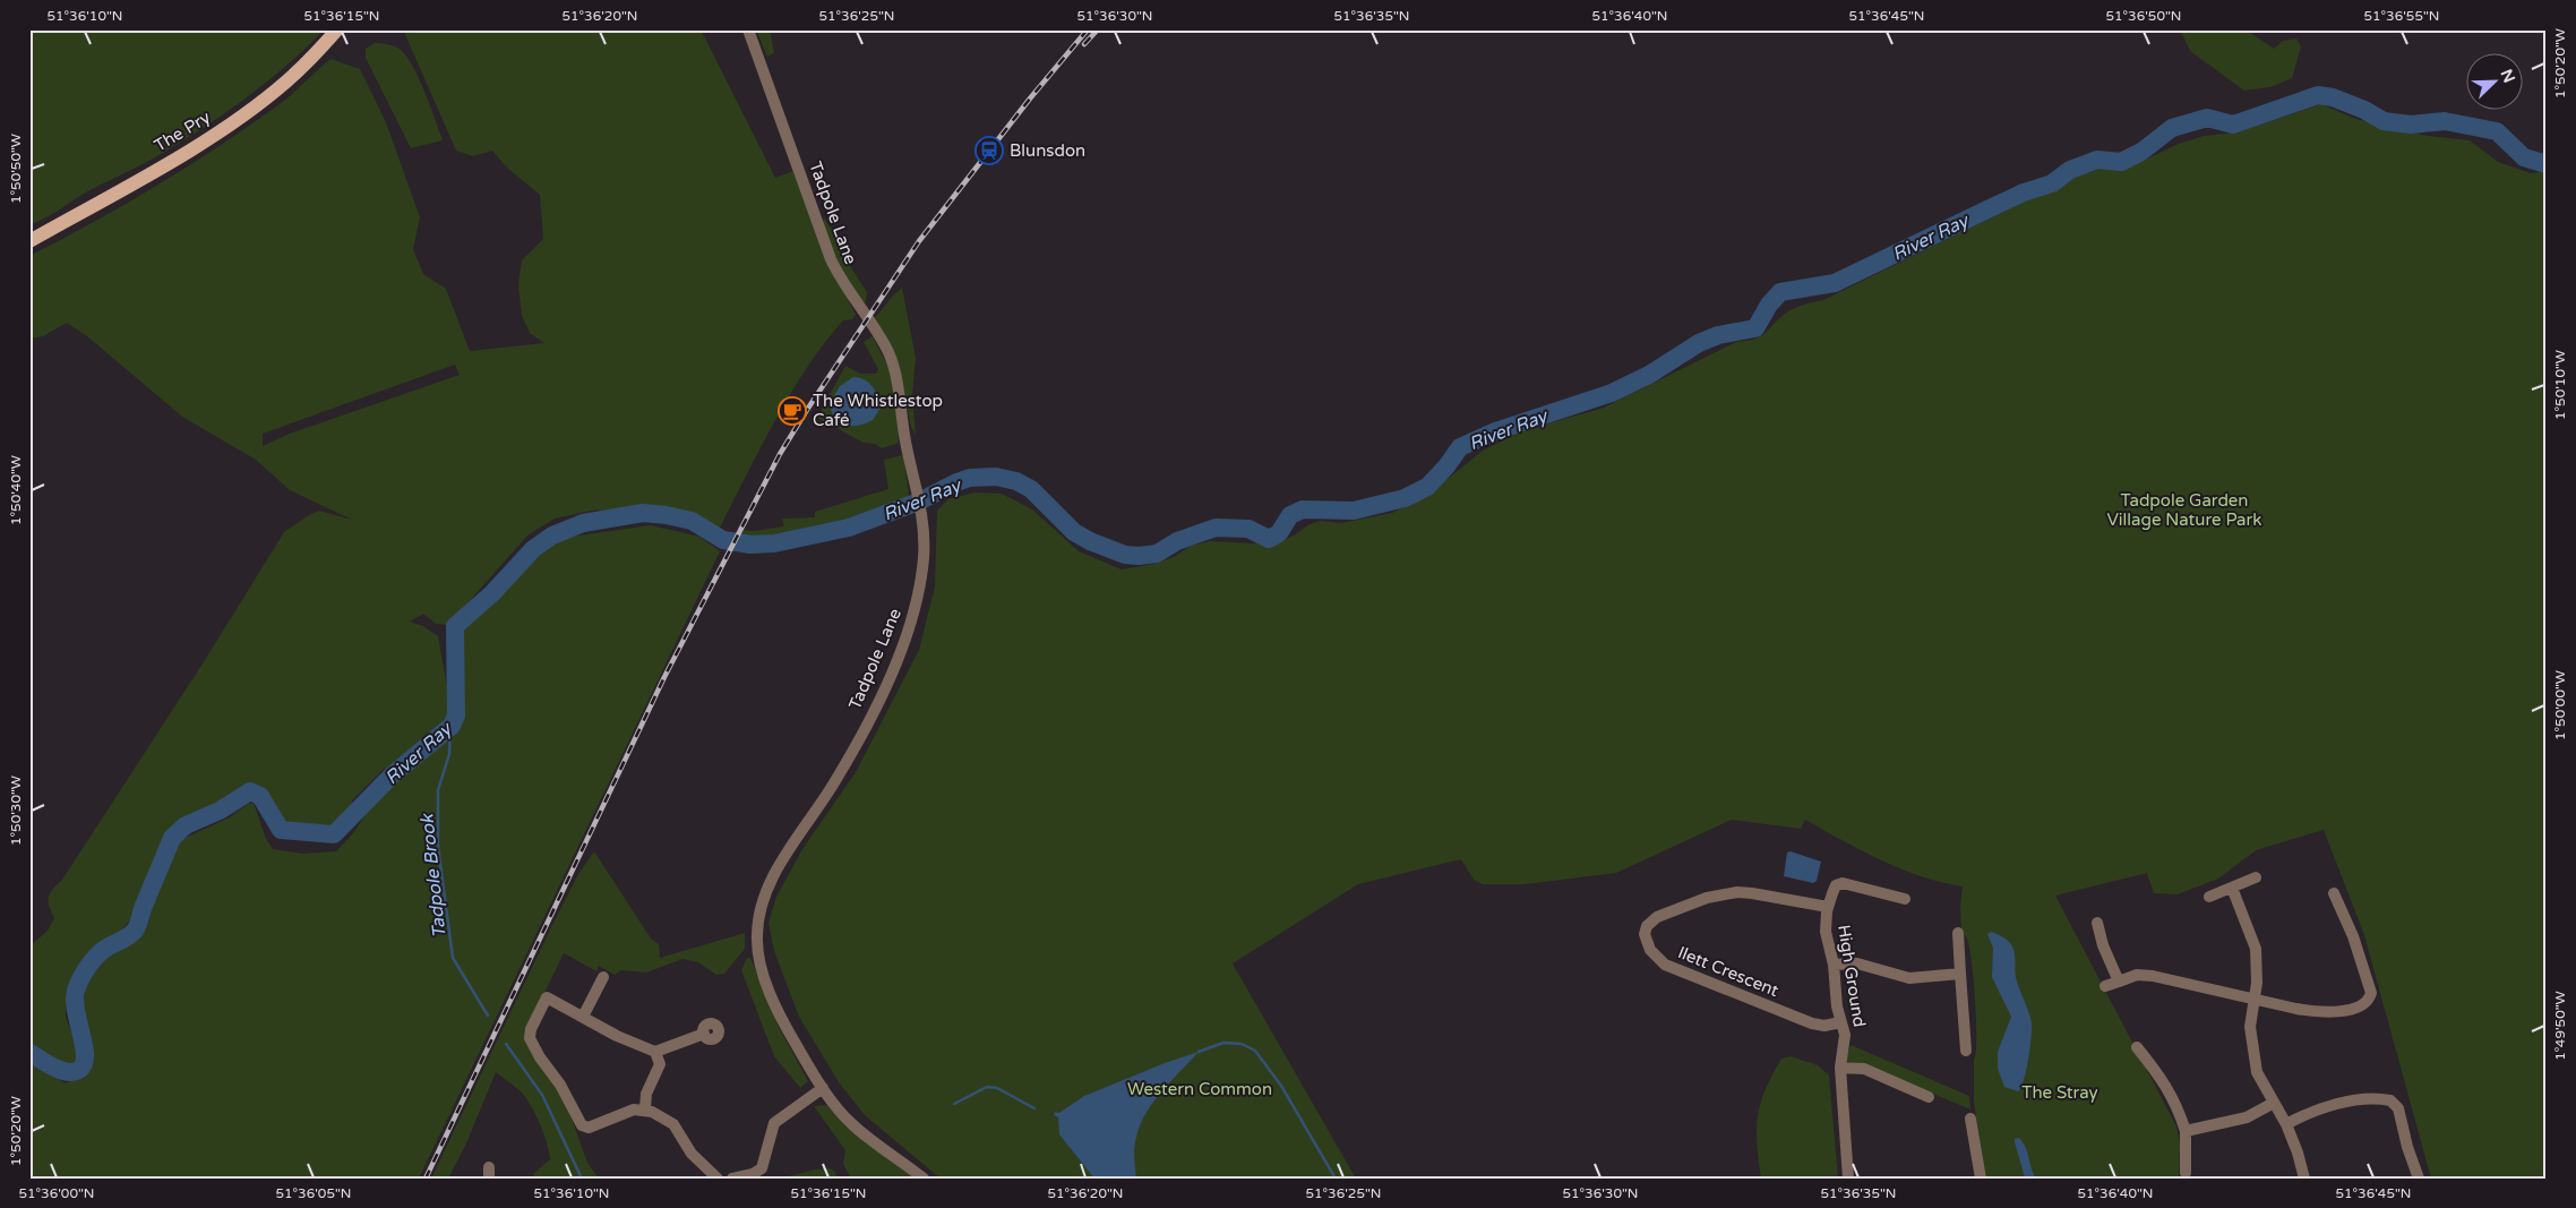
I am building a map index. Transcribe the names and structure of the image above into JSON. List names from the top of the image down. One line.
{"streets":{"main road":["The Pry"],"street":["Tadpole Lane","Ilett Crescent","High Ground"]},"crossings":[["Ilett Crescent","High Ground"]],"water":["River Ray","Tadpole Brook"],"parks":["Tadpole Garden Village Nature Park","Western Common","The Stray"],"places":{"station":["Blunsdon"],"cafe":["The Whistlestop Café"]},"north":"top right","coordinates":["51°36'10\"N","51°36'15\"N","51°36'20\"N","51°36'25\"N","51°36'30\"N","51°36'35\"N","51°36'40\"N","51°36'45\"N","51°36'50\"N","51°36'55\"N","1°50'20\"W","1°50'50\"W","1°50'10\"W","1°50'40\"W","1°50'00\"W","1°50'30\"W","1°49'50\"W","51°36'00\"N","51°36'05\"N"]}
